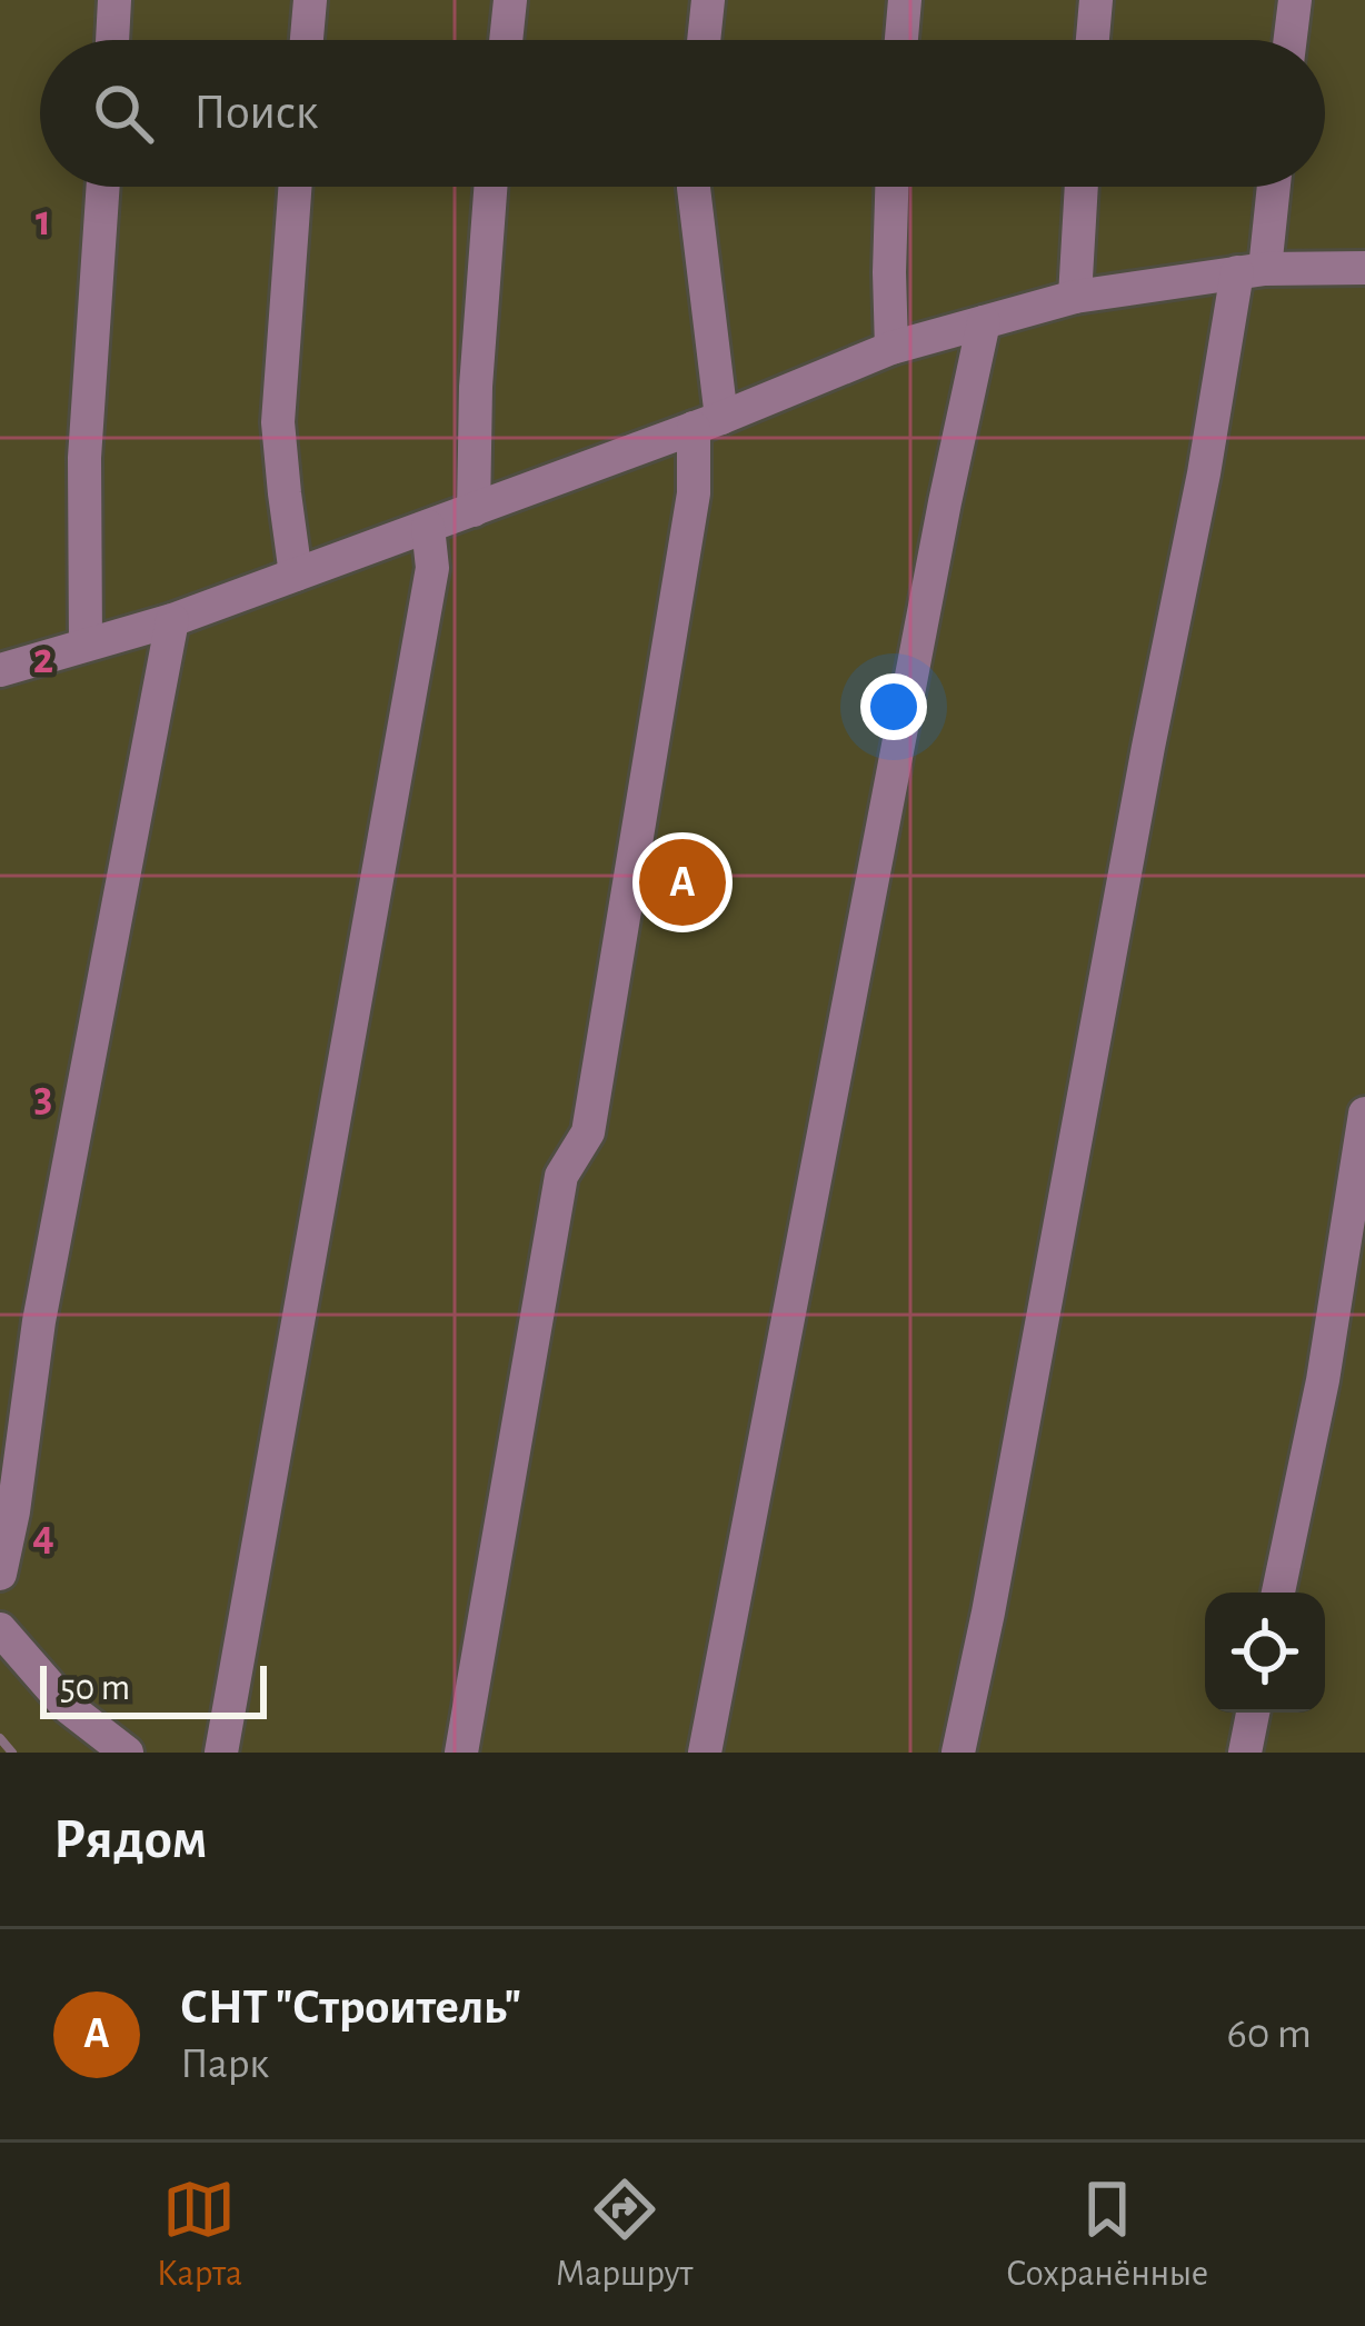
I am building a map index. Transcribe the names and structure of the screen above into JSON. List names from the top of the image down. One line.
{"scale_bar":"50 m","page":{"search":"Поиск","pins":"A","scale":"50 m","heading":"Рядом","list":[{"mark":"A","name":"СНТ \"Строитель\"","note":"Парк","value":"60 m"}],"nav":["Карта","Маршрут","Сохранённые"]},"grid":{"rows":["1","2","3","4"]}}
